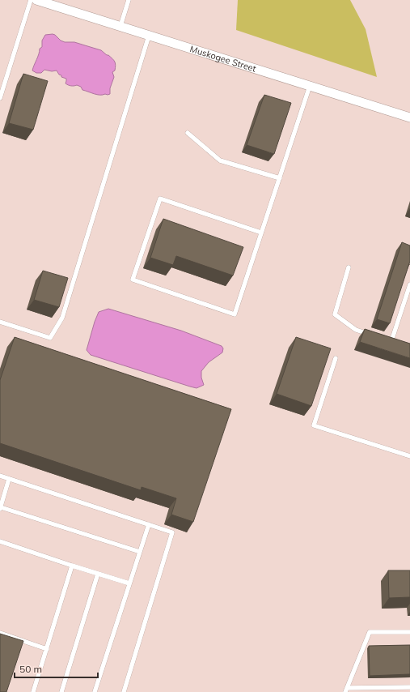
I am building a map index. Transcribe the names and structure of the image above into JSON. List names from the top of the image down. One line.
{"streets":{"street":["Muskogee Street"]},"scale_bar":"50 m"}
